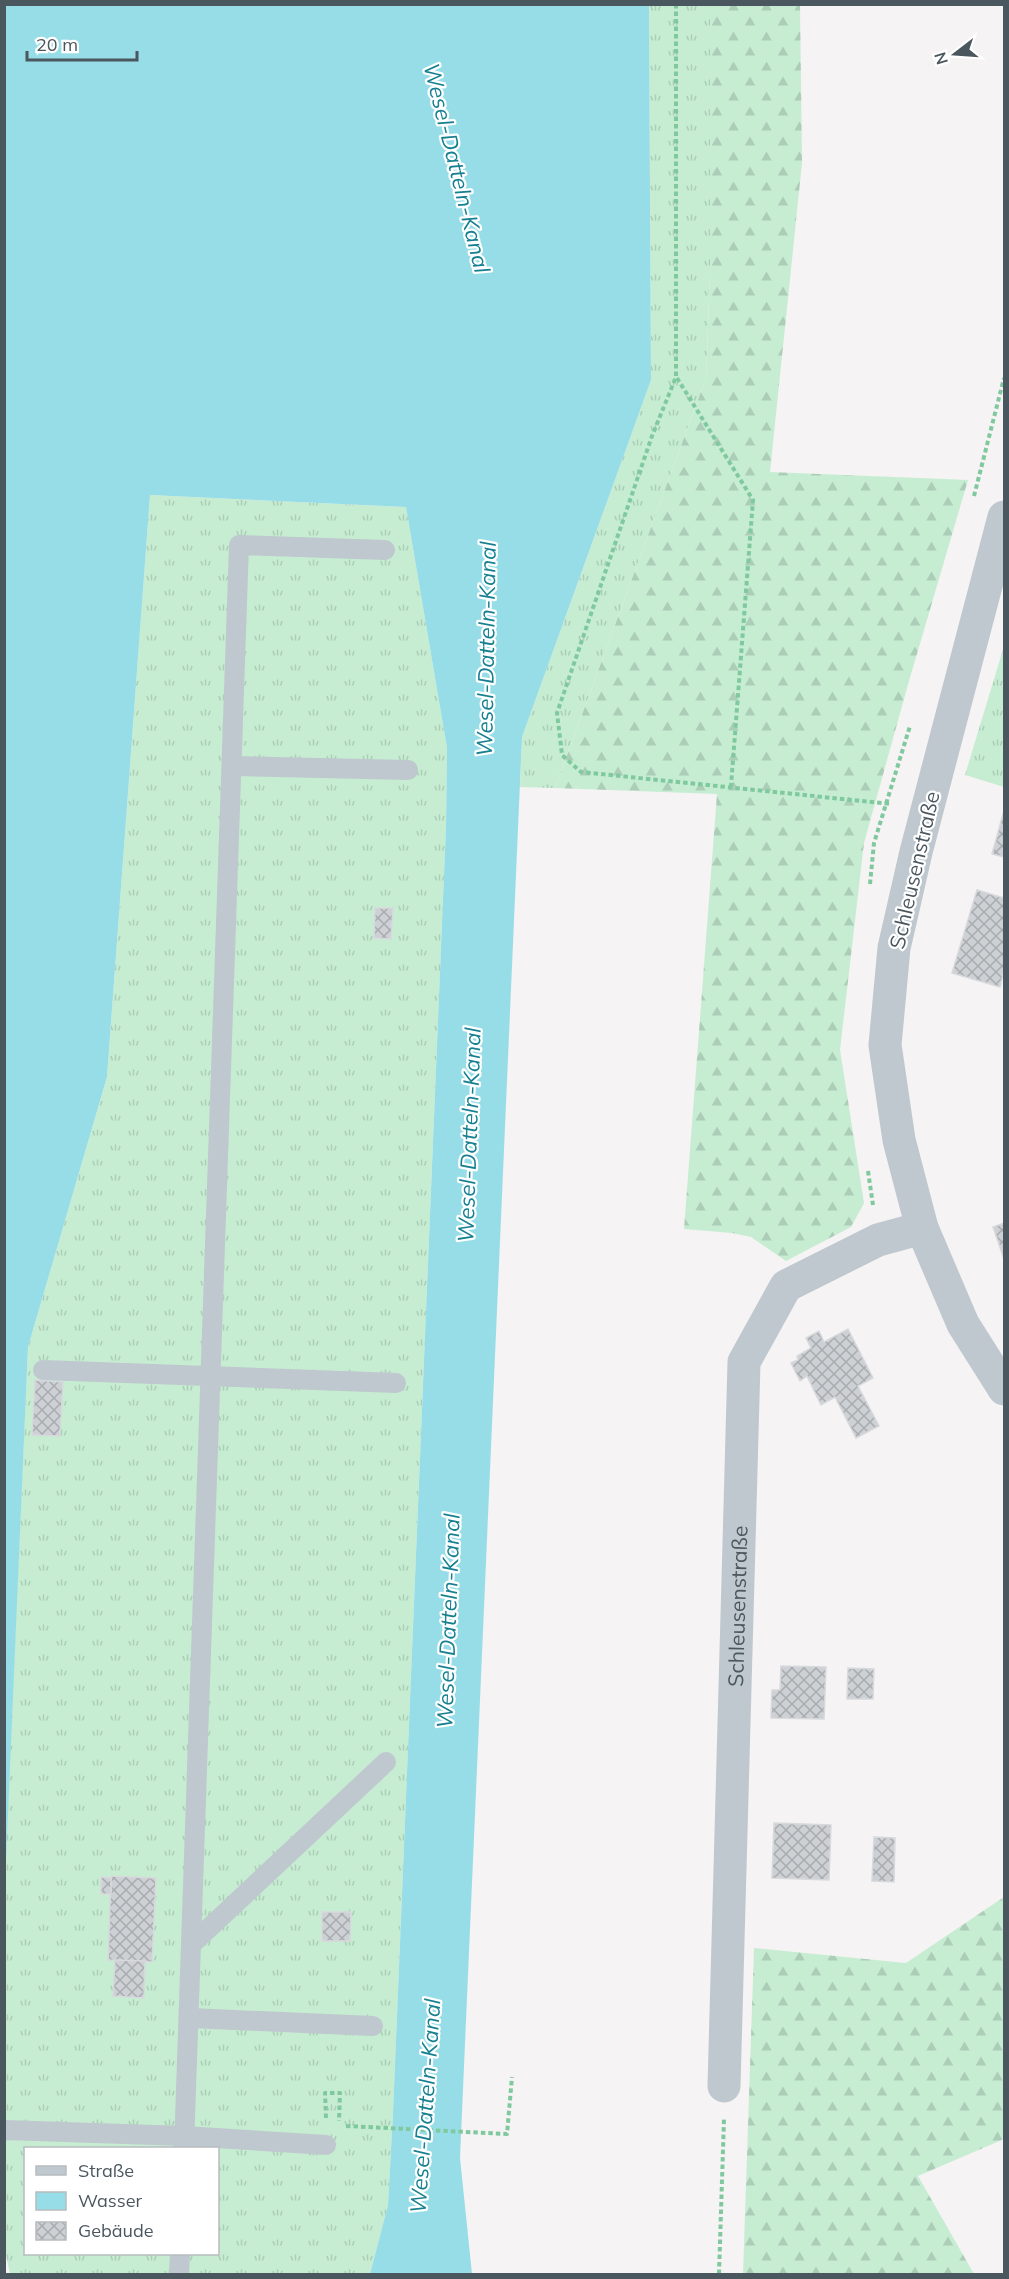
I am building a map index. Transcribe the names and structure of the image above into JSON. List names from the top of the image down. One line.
{"streets":{"street":["Schleusenstraße"]},"water":["Wesel-Datteln-Kanal"],"legend":["Straße","Wasser","Gebäude"],"scale_bar":"20 m","north":"left"}
